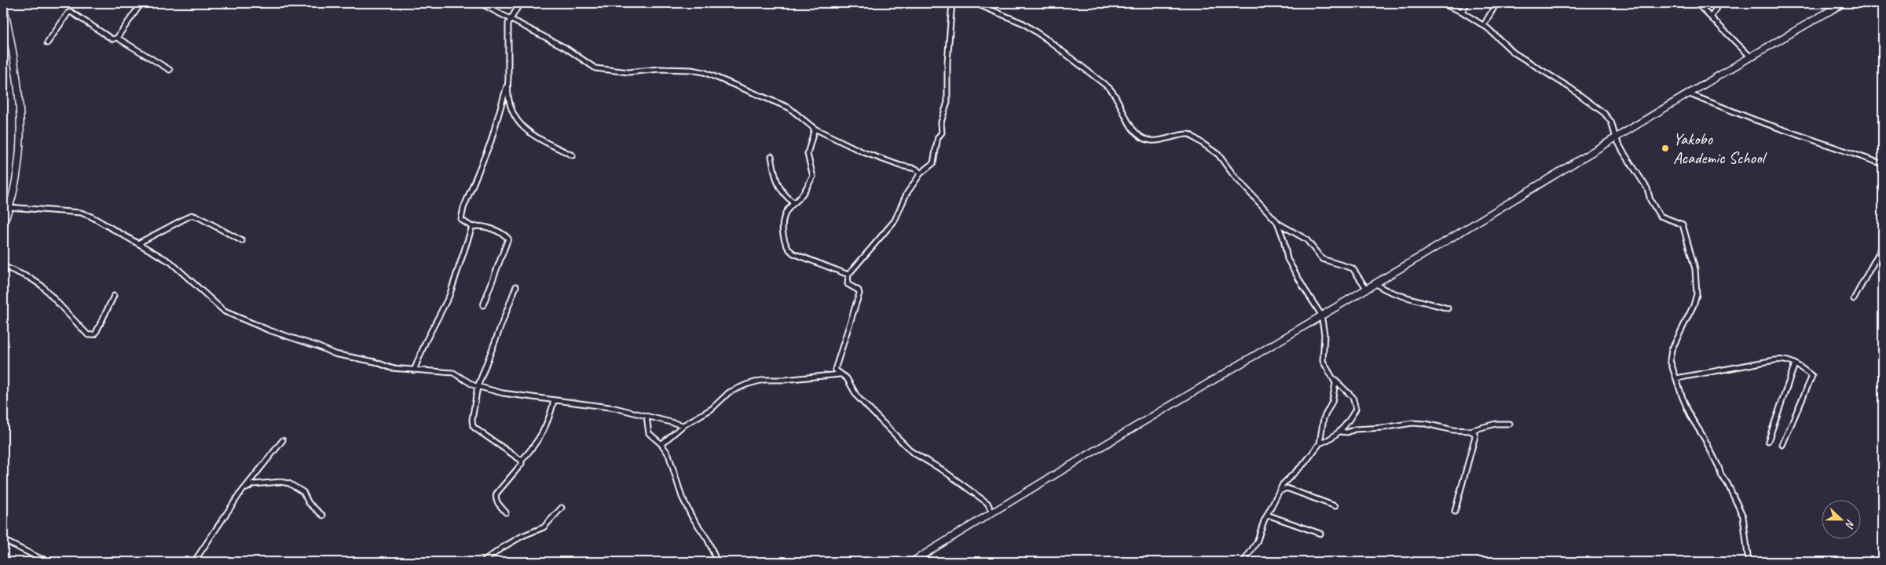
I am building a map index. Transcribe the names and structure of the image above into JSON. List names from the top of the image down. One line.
{"places":["Yakobo Academic School"],"north":"right"}
